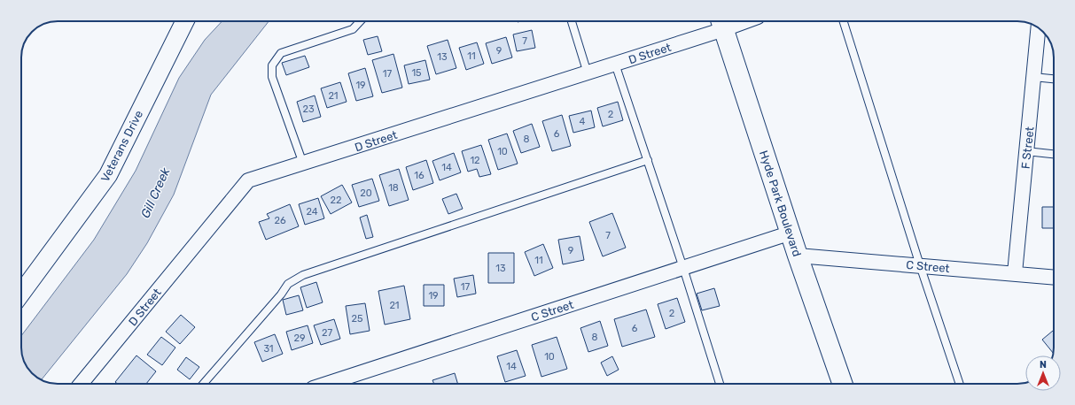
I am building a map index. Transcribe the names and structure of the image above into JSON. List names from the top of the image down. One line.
{"streets":{"main road":["Hyde Park Boulevard"],"street":["D Street","Veterans Drive","F Street","C Street"]},"crossings":[["D Street","Hyde Park Boulevard"],["F Street","C Street"],["Hyde Park Boulevard","C Street"]],"water":["Gill Creek"],"house_numbers":["7","9","11","13","15","17","19","21","23","2","4","6","8","10","12","14","16","18","20","22","24","26","7","9","11","13","17","19","21","2","25","6","27","8","29","31","10","14"],"north":"top"}
